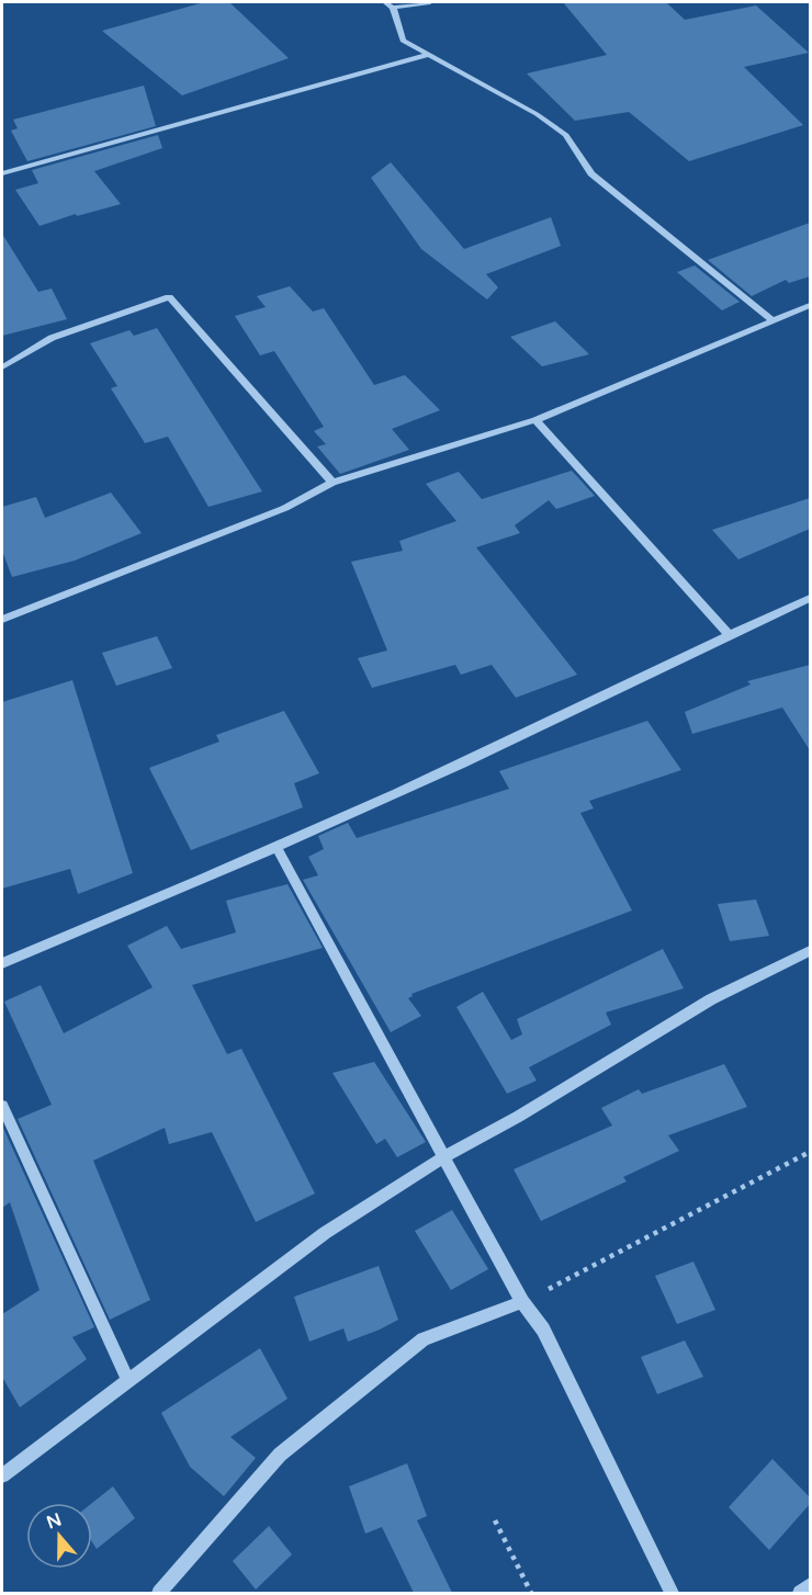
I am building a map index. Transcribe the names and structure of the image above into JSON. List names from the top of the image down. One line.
{"north":"top"}
